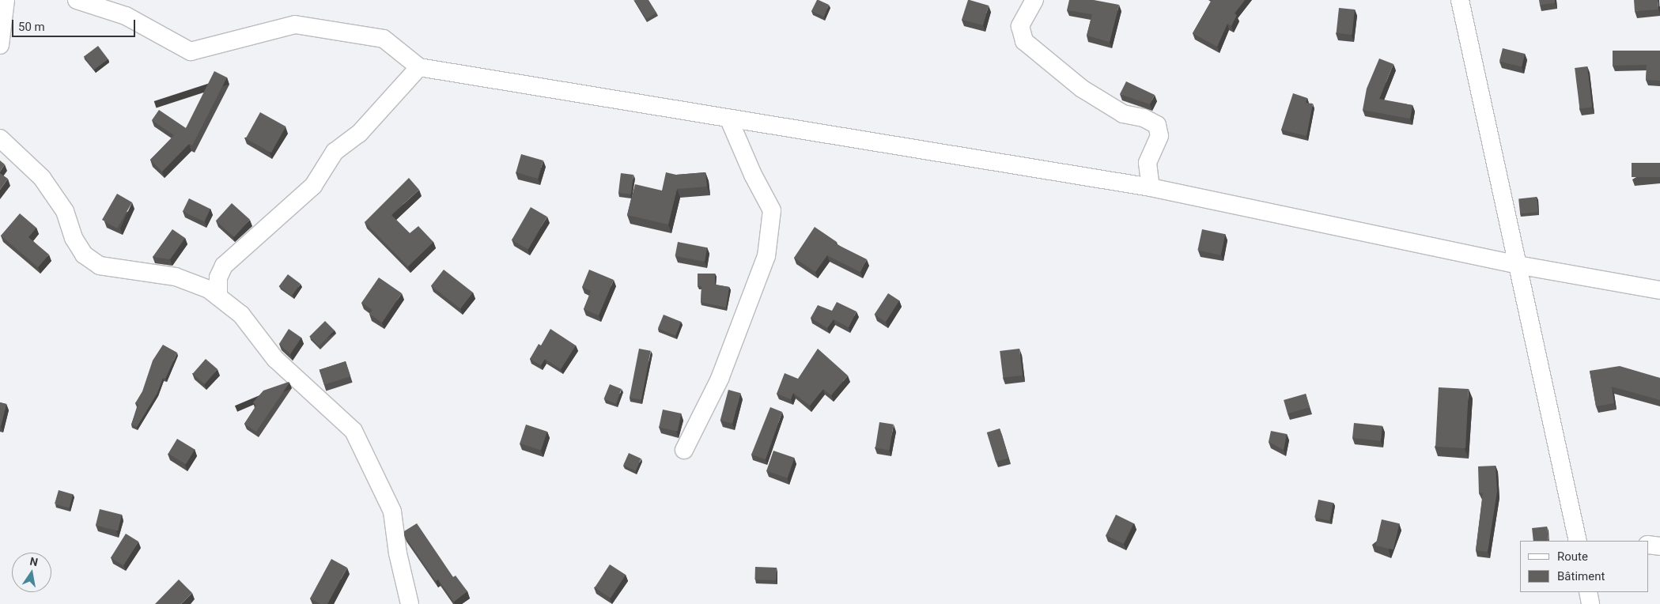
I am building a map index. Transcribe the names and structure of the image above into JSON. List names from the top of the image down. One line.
{"legend":["Route","Bâtiment"],"scale_bar":"50 m","north":"top"}
